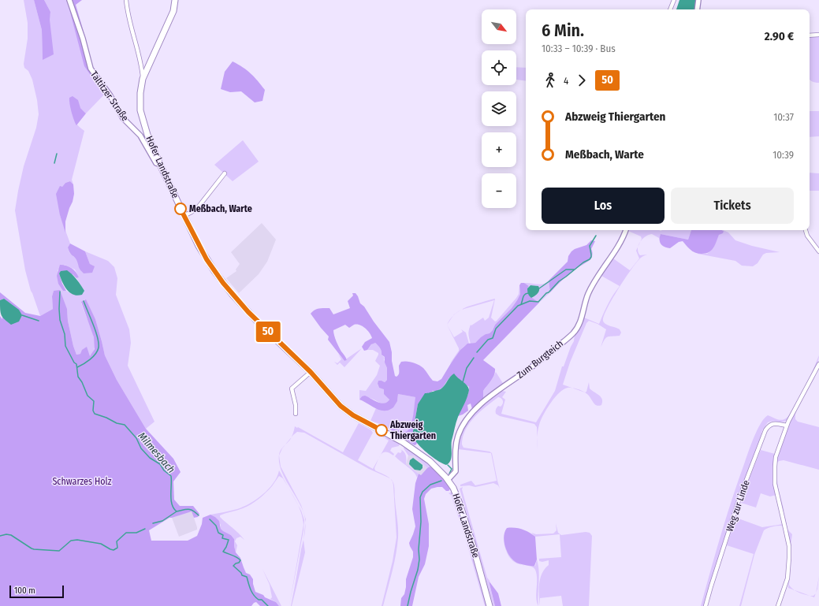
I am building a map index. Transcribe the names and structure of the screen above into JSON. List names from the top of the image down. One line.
{"streets":{"main road":["Hofer Landstraße"],"street":["Taltitzer Straße","Zum Burgteich","Weg zur Linde"]},"crossings":[["Taltitzer Straße","Hofer Landstraße"],["Hofer Landstraße","Zum Burgteich"]],"water":["Milmesbach"],"parks":["Schwarzes Holz"],"places":["Meßbach, Warte","Abzweig Thiergarten"],"lines":["bus line 50"],"scale_bar":"100 m","north":"bottom right","page":{"on_map":"50","map_buttons":["+","−"],"heading":["6 Min.","10:33 – 10:39 · Bus","2.90 €"],"legs":["4","50"],"list":[{"name":"Abzweig Thiergarten","value":"10:37"},{"name":"Meßbach, Warte","value":"10:39"}],"buttons":["Los","Tickets"],"scale":"100 m"}}
